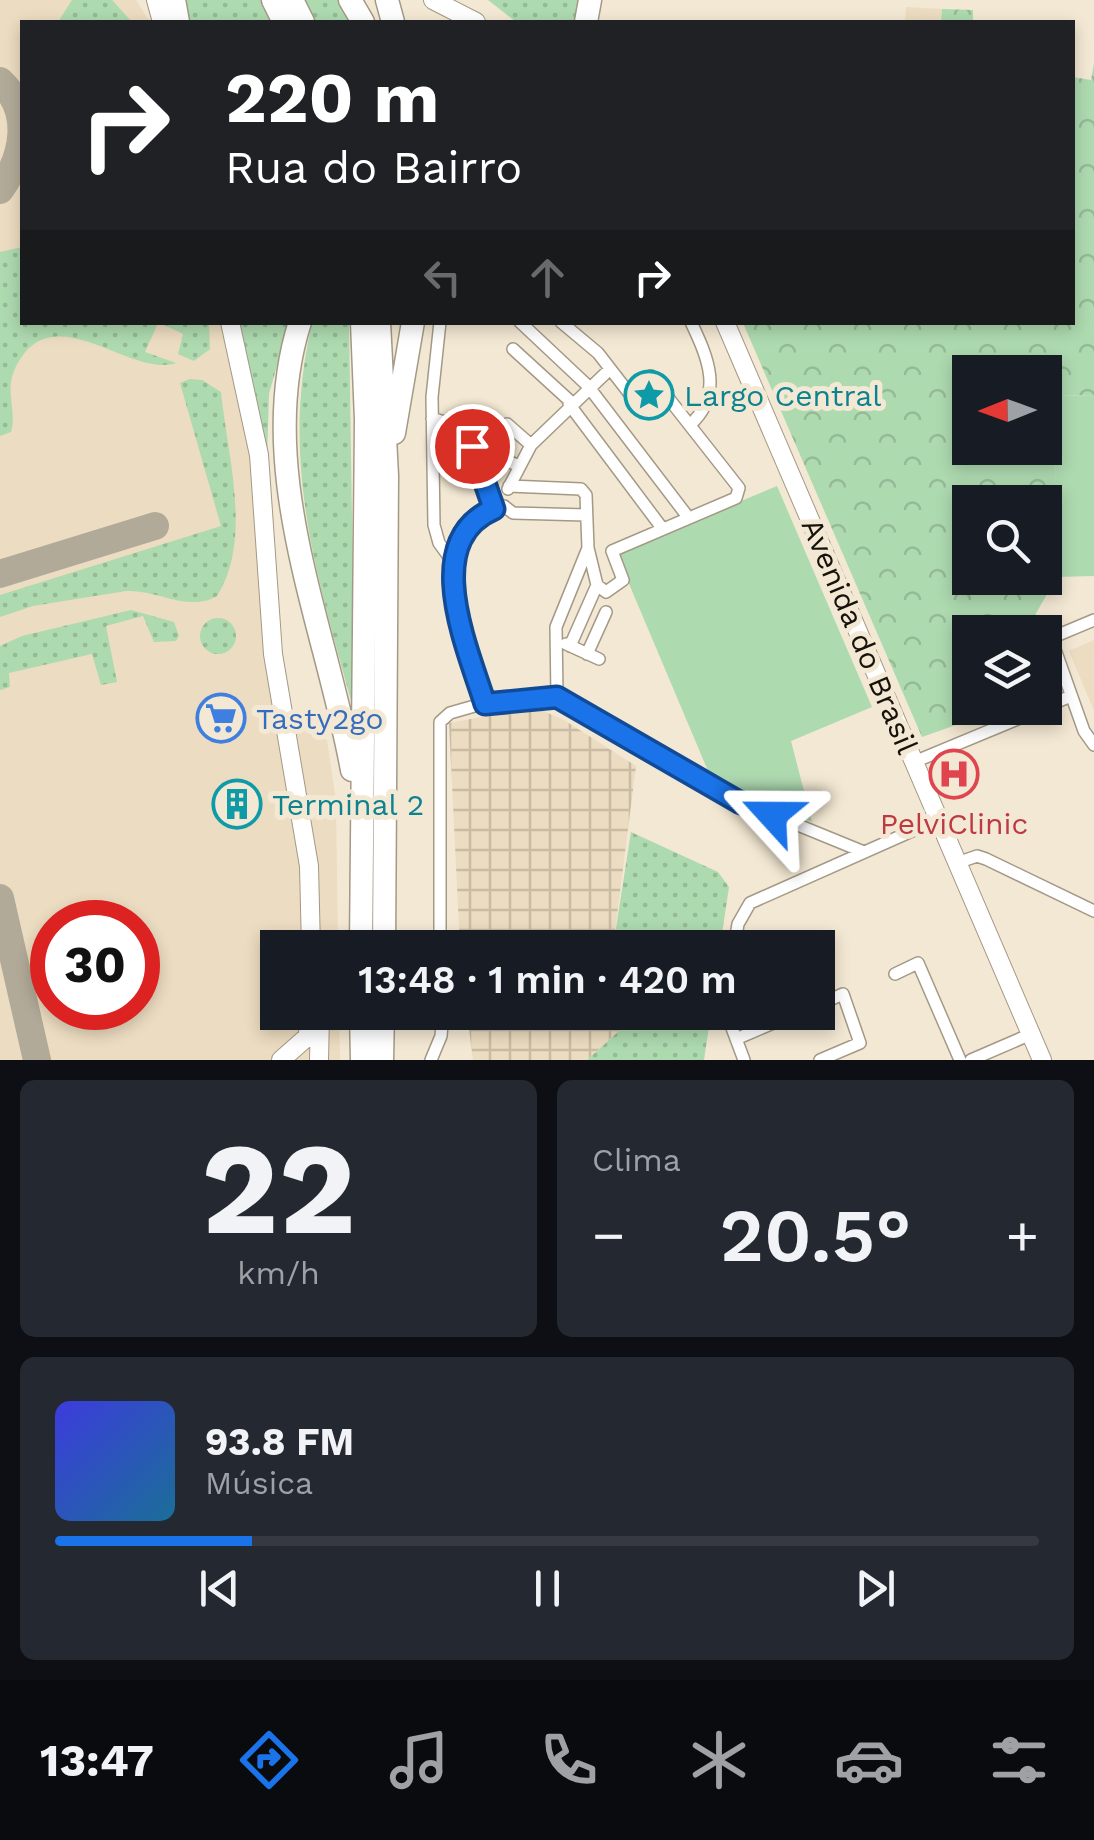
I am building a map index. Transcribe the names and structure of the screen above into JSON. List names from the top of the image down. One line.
{"streets":{"street":["Avenida do Brasil"]},"places":{"place":["Largo Central"],"supermarket":["Tasty2go"],"hospital":["PelviClinic"],"building":["Terminal 2"]},"north":"left","page":{"turn":["220 m","Rua do Bairro"],"limit":"30","trip":"13:48 · 1 min · 420 m","tile":[["22","km/h"],"Clima"],"heat":["−","20.5°","+"],"song":["93.8 FM","Música"],"tabs":"13:47"}}
